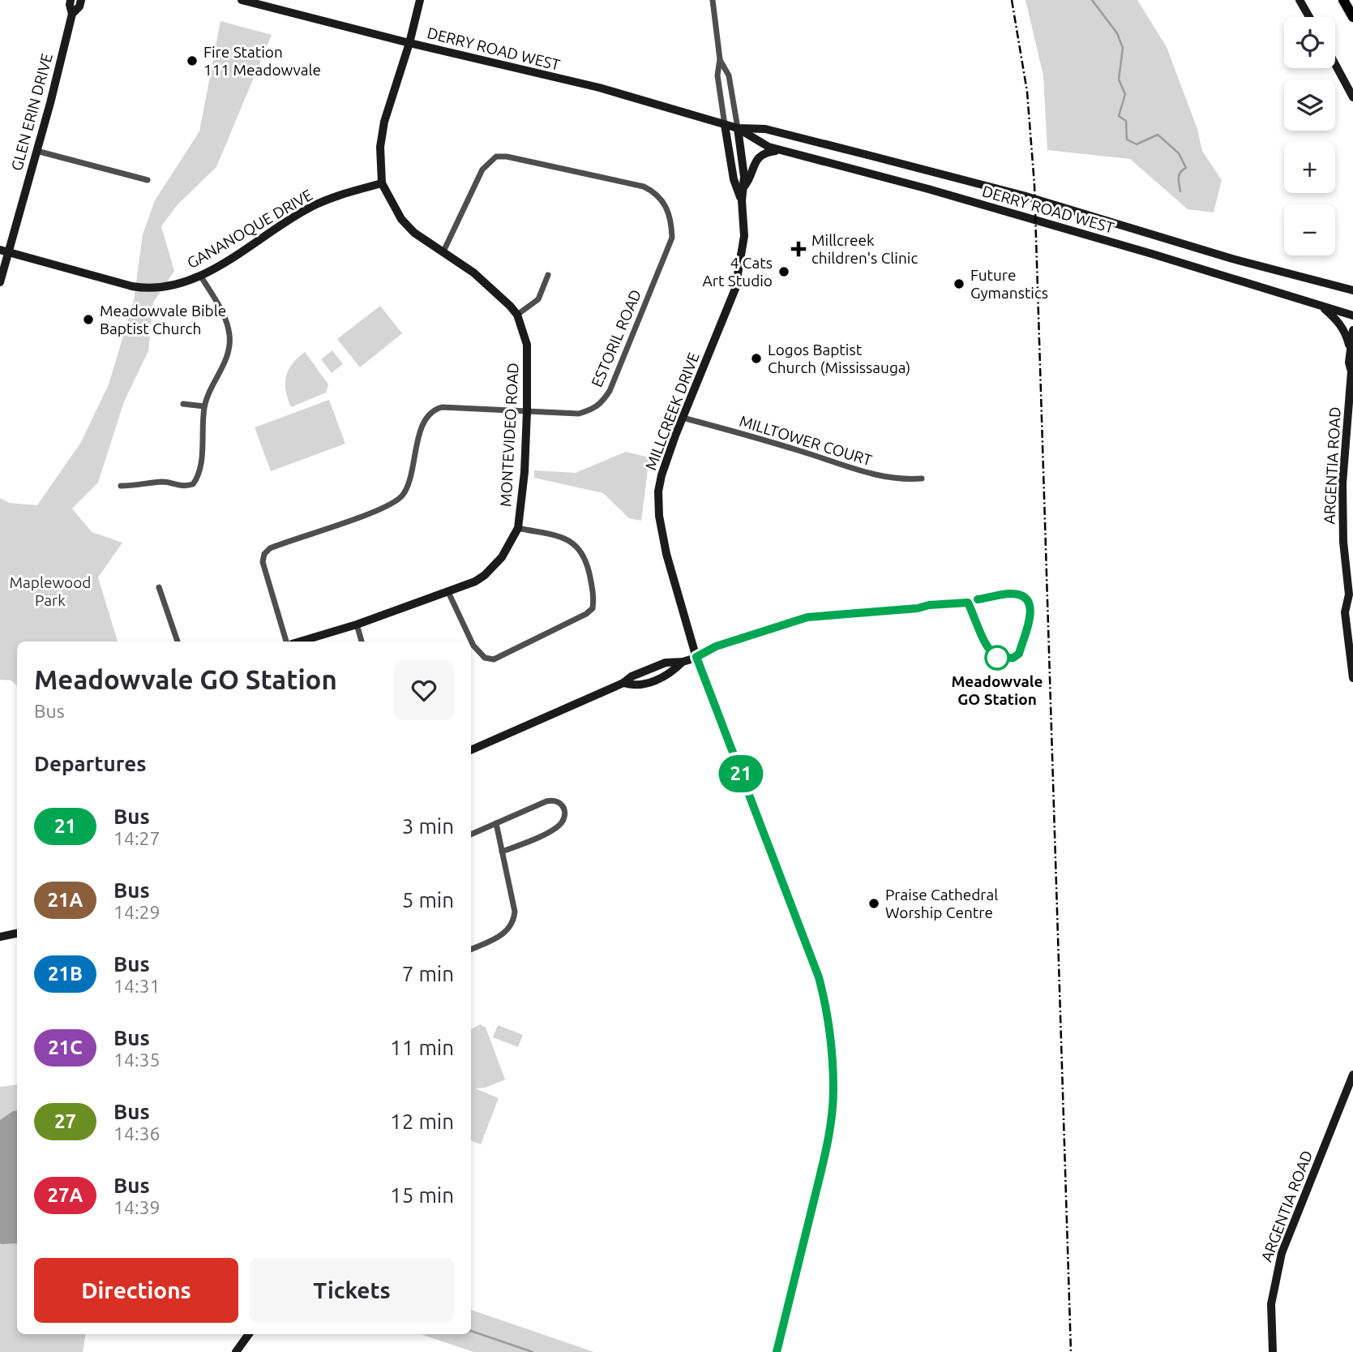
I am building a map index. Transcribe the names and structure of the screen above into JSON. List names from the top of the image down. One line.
{"streets":{"street":["DERRY ROAD WEST","GLEN ERIN DRIVE","GANANOQUE DRIVE","ESTORIL ROAD","MILLCREEK DRIVE","MONTEVIDEO ROAD","MILLTOWER COURT","ARGENTIA ROAD"]},"crossings":[["DERRY ROAD WEST","MILLCREEK DRIVE"],["DERRY ROAD WEST","MONTEVIDEO ROAD"],["GLEN ERIN DRIVE","GANANOQUE DRIVE"],["GANANOQUE DRIVE","MONTEVIDEO ROAD"],["ESTORIL ROAD","MONTEVIDEO ROAD"],["MILLCREEK DRIVE","MILLTOWER COURT"]],"parks":["Maplewood Park"],"places":{"other":["Fire Station 111 Meadowvale","4 Cats Art Studio","Future Gymanstics","Meadowvale Bible Baptist Church","Logos Baptist Church (Mississauga)","Meadowvale GO Station","Praise Cathedral Worship Centre"],"health":["Millcreek children's Clinic"]},"lines":["bus line 21"],"page":{"on_map":"21","map_buttons":["+","−"],"heading":[["Meadowvale GO Station","Bus"],"Departures"],"list":[{"mark":"21","name":"Bus","note":"14:27","value":"3 min"},{"mark":"21A","name":"Bus","note":"14:29","value":"5 min"},{"mark":"21B","name":"Bus","note":"14:31","value":"7 min"},{"mark":"21C","name":"Bus","note":"14:35","value":"11 min"},{"mark":"27","name":"Bus","note":"14:36","value":"12 min"},{"mark":"27A","name":"Bus","note":"14:39","value":"15 min"}],"buttons":["Directions","Tickets"]}}
